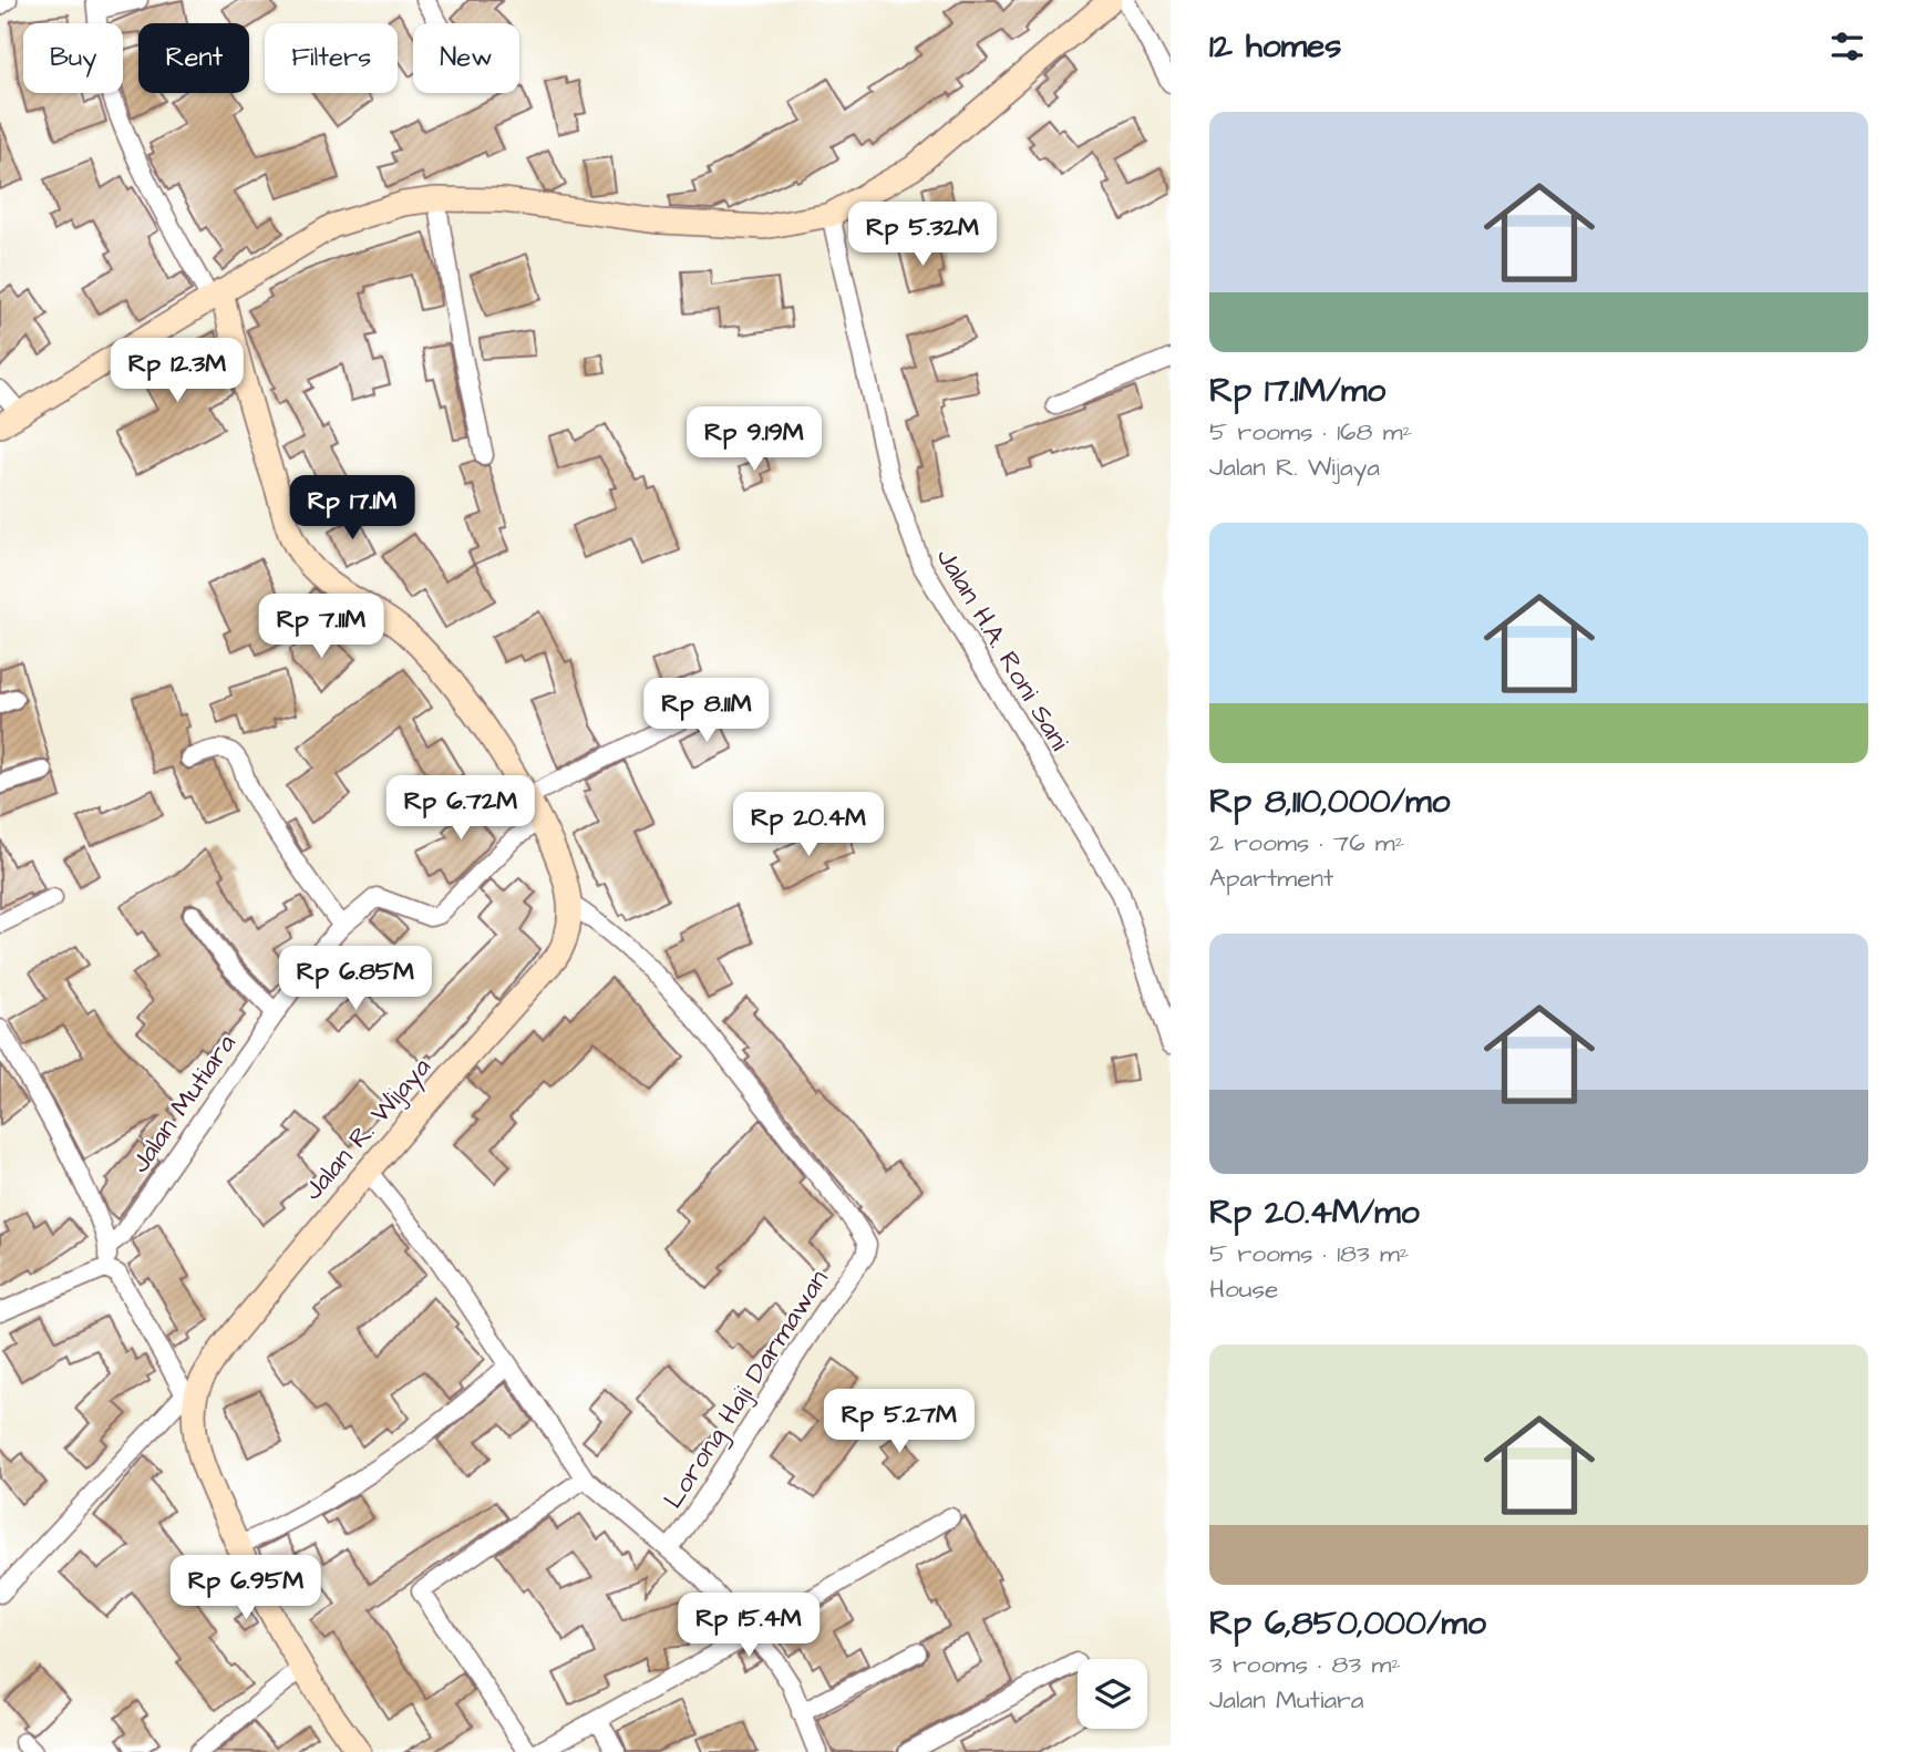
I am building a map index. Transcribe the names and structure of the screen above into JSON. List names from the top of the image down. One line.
{"streets":{"street":["Jalan H.A. Roni Sani","Jalan Mutiara","Jalan R. Wijaya","Lorong Haji Darmawan"]},"crossings":[["Jalan Mutiara","Jalan R. Wijaya"],["Jalan R. Wijaya","Lorong Haji Darmawan"]],"page":{"heading":"12 homes","chip":["Buy","Rent","Filters","New"],"list":[{"name":"Rp 17.1M/mo","note":"5 rooms · 168 m² · Jalan R. Wijaya"},{"name":"Rp 8,110,000/mo","note":"2 rooms · 76 m² · Apartment"},{"name":"Rp 20.4M/mo","note":"5 rooms · 183 m² · House"},{"name":"Rp 6,850,000/mo","note":"3 rooms · 83 m² · Jalan Mutiara"}],"price":["Rp 5.32M","Rp 12.3M","Rp 9.19M","Rp 17.1M","Rp 7.11M","Rp 8.11M","Rp 6.72M","Rp 20.4M","Rp 6.85M","Rp 5.27M","Rp 6.95M","Rp 15.4M"]}}
